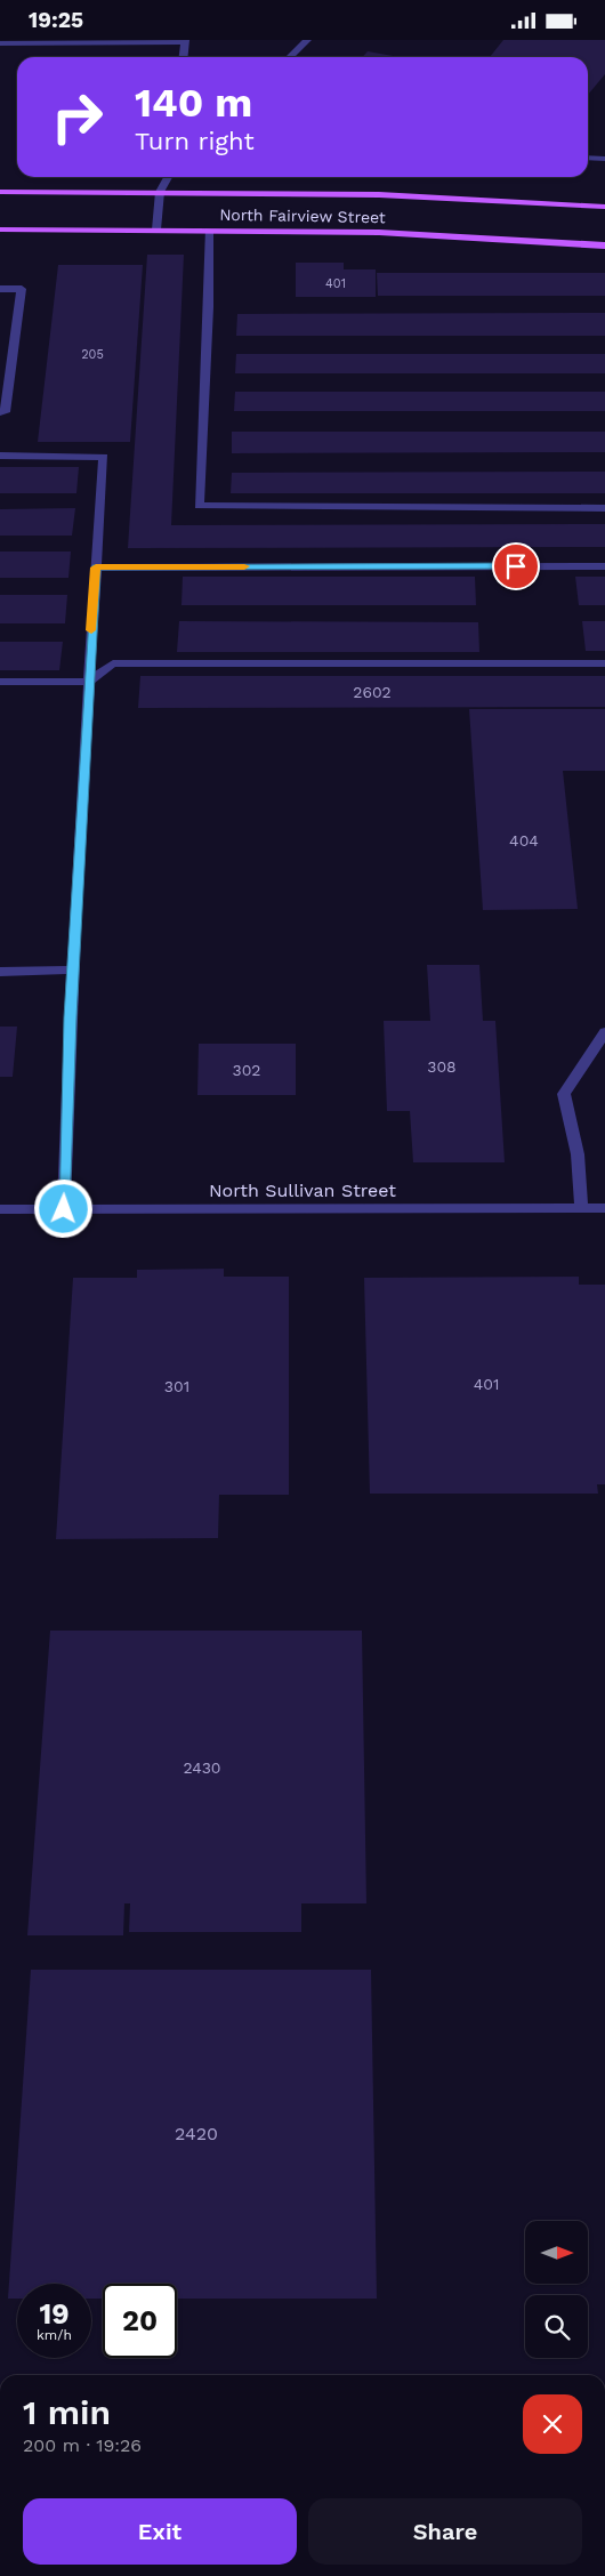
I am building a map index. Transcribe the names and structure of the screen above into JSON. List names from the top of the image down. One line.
{"streets":{"main road":["North Fairview Street"],"street":["North Sullivan Street"]},"house_numbers":["401","205","2602","404","308","302","401","301","2430","2420"],"north":"right","page":{"status":"19:25","turn":["140 m","Turn right"],"speed":"19 km/h","limit":"20","heading":["1 min","200 m · 19:26"],"buttons":["Exit","Share"]}}
